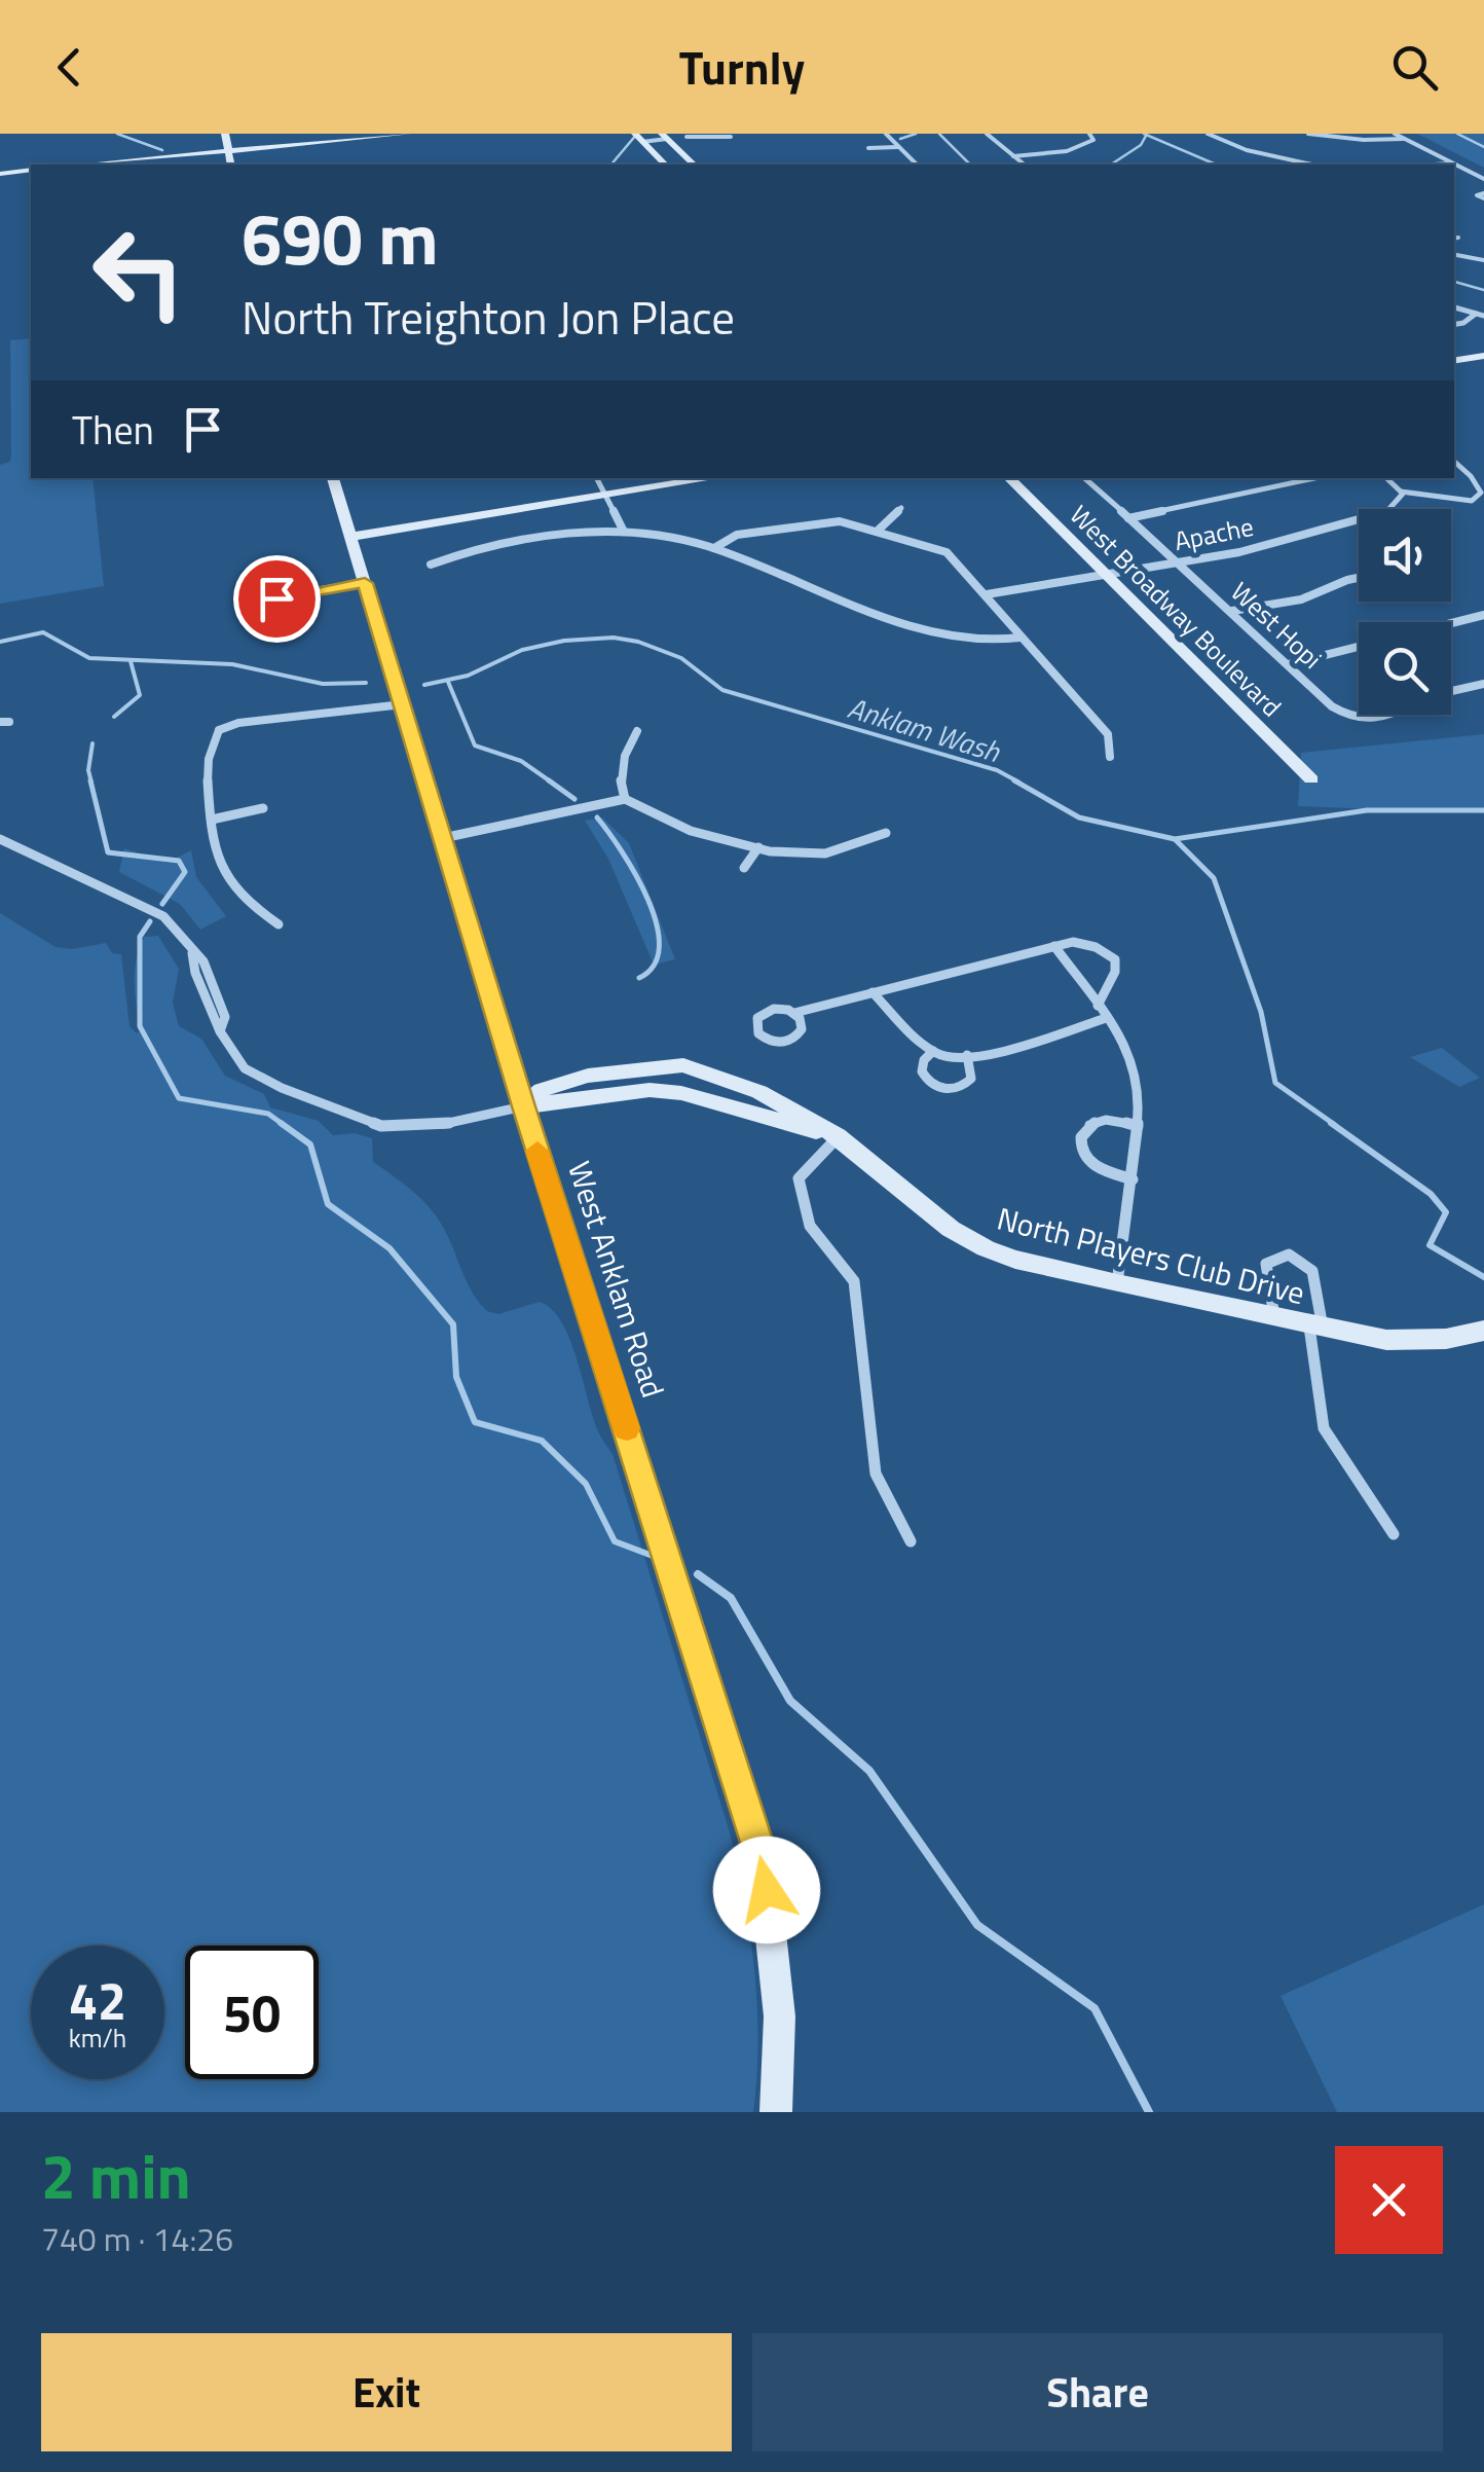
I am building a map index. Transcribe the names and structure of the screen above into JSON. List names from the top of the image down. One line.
{"streets":{"main road":["West Broadway Boulevard","North Players Club Drive","West Anklam Road"],"street":["Apache","West Hopi"]},"crossings":[["Apache","West Broadway Boulevard"],["Apache","West Hopi"],["North Players Club Drive","West Anklam Road"]],"water":["Anklam Wash"],"page":{"header":"Turnly","turn":["690 m","North Treighton Jon Place"],"then":"Then","speed":"42 km/h","limit":"50","heading":["2 min","740 m · 14:26"],"buttons":["Exit","Share"]}}
